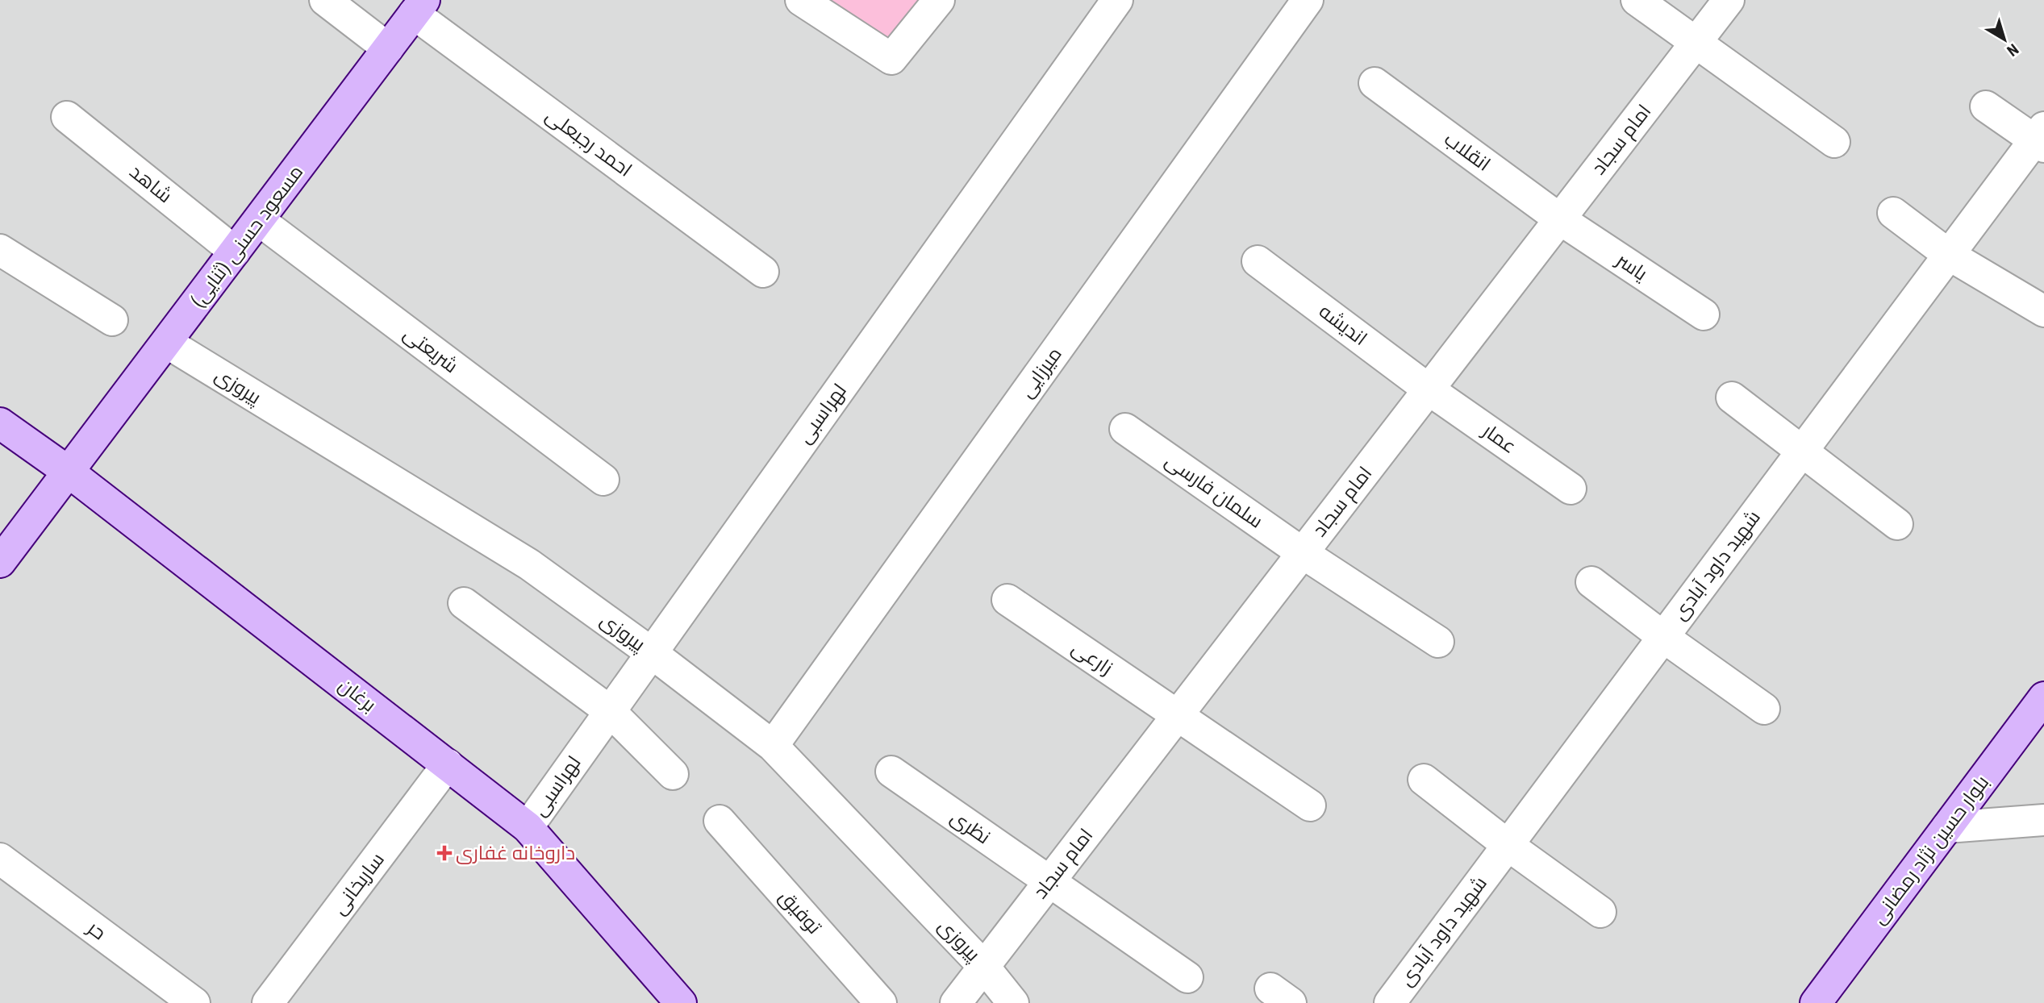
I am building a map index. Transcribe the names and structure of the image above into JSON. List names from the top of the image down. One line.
{"streets":{"main road":["مسعود حسنی (ثنایی)","برغان","بلوار حسین نژاد رمضانی"],"street":["امام سجاد","احمد رجبعلی","انقلاب","شاهد","یاسر","اندیشه","شریعتی","میرزایی","پیروزی","لهراسبی","عمار","سلمان فارسی","شهید داود آبادی","زارعی","نظری","ساریخانی","توفیق","حر"]},"crossings":[["امام سجاد","انقلاب"],["امام سجاد","یاسر"],["امام سجاد","اندیشه"],["امام سجاد","پیروزی"],["امام سجاد","عمار"],["امام سجاد","سلمان فارسی"],["امام سجاد","زارعی"],["امام سجاد","نظری"],["احمد رجبعلی","مسعود حسنی (ثنایی)"],["انقلاب","یاسر"],["شاهد","مسعود حسنی (ثنایی)"],["مسعود حسنی (ثنایی)","شریعتی"],["مسعود حسنی (ثنایی)","پیروزی"],["مسعود حسنی (ثنایی)","برغان"],["اندیشه","عمار"],["میرزایی","پیروزی"],["پیروزی","لهراسبی"],["لهراسبی","برغان"],["برغان","ساریخانی"]],"places":{"health":["داروخانه غفاری"]},"north":"bottom right"}
